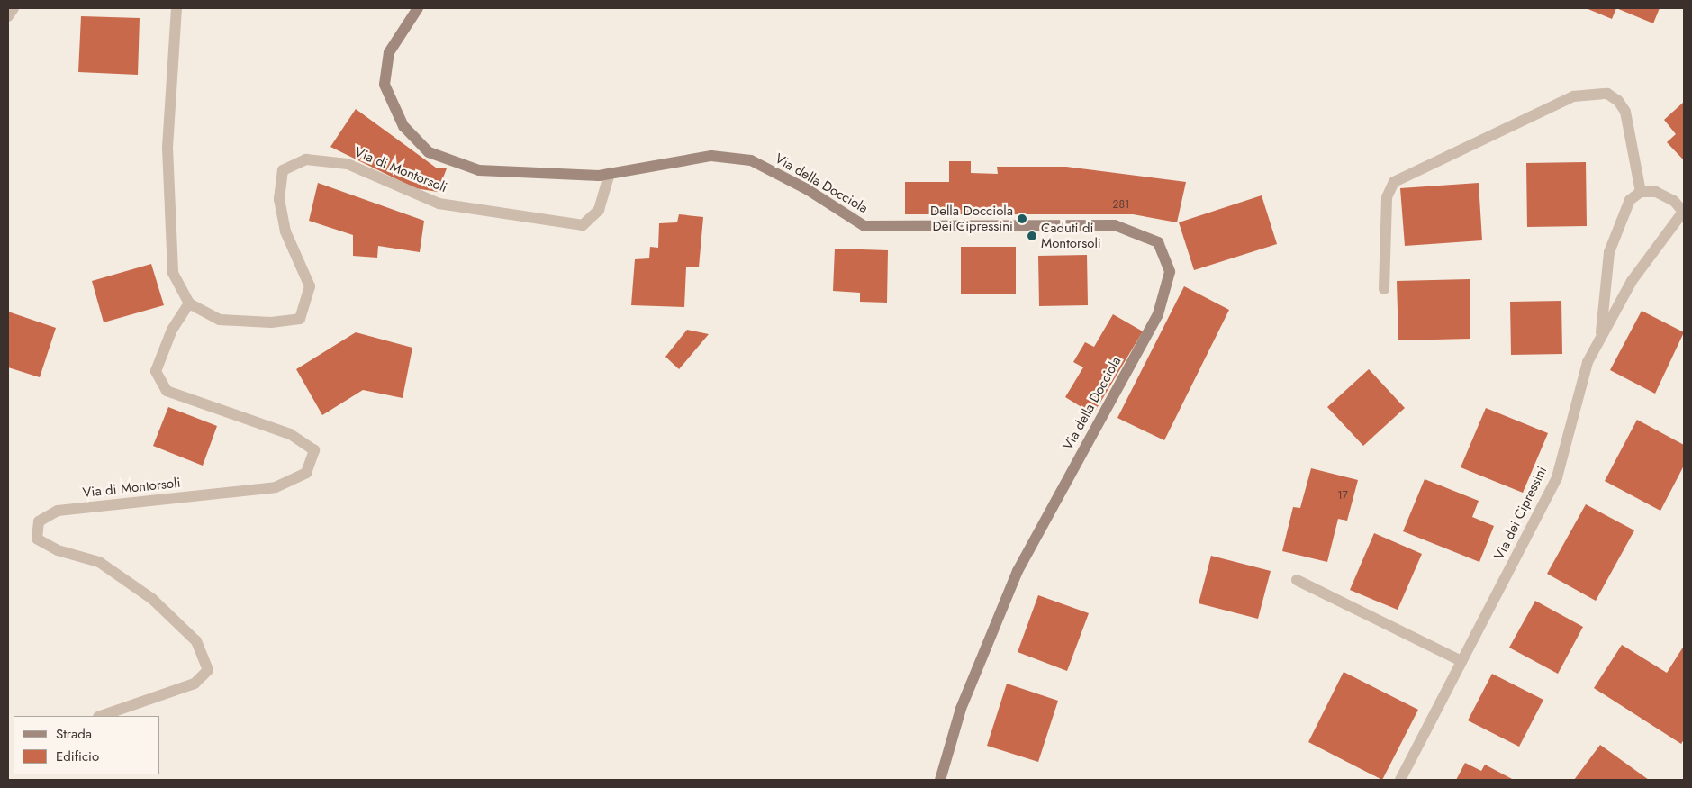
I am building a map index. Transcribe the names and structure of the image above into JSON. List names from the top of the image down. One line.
{"streets":{"street":["Via di Montorsoli","Via della Docciola","Via dei Cipressini"]},"crossings":[["Via di Montorsoli","Via della Docciola"]],"places":["Della Docciola Dei Cipressini","Caduti di Montorsoli"],"house_numbers":["281","17"],"legend":["Strada","Edificio"]}
